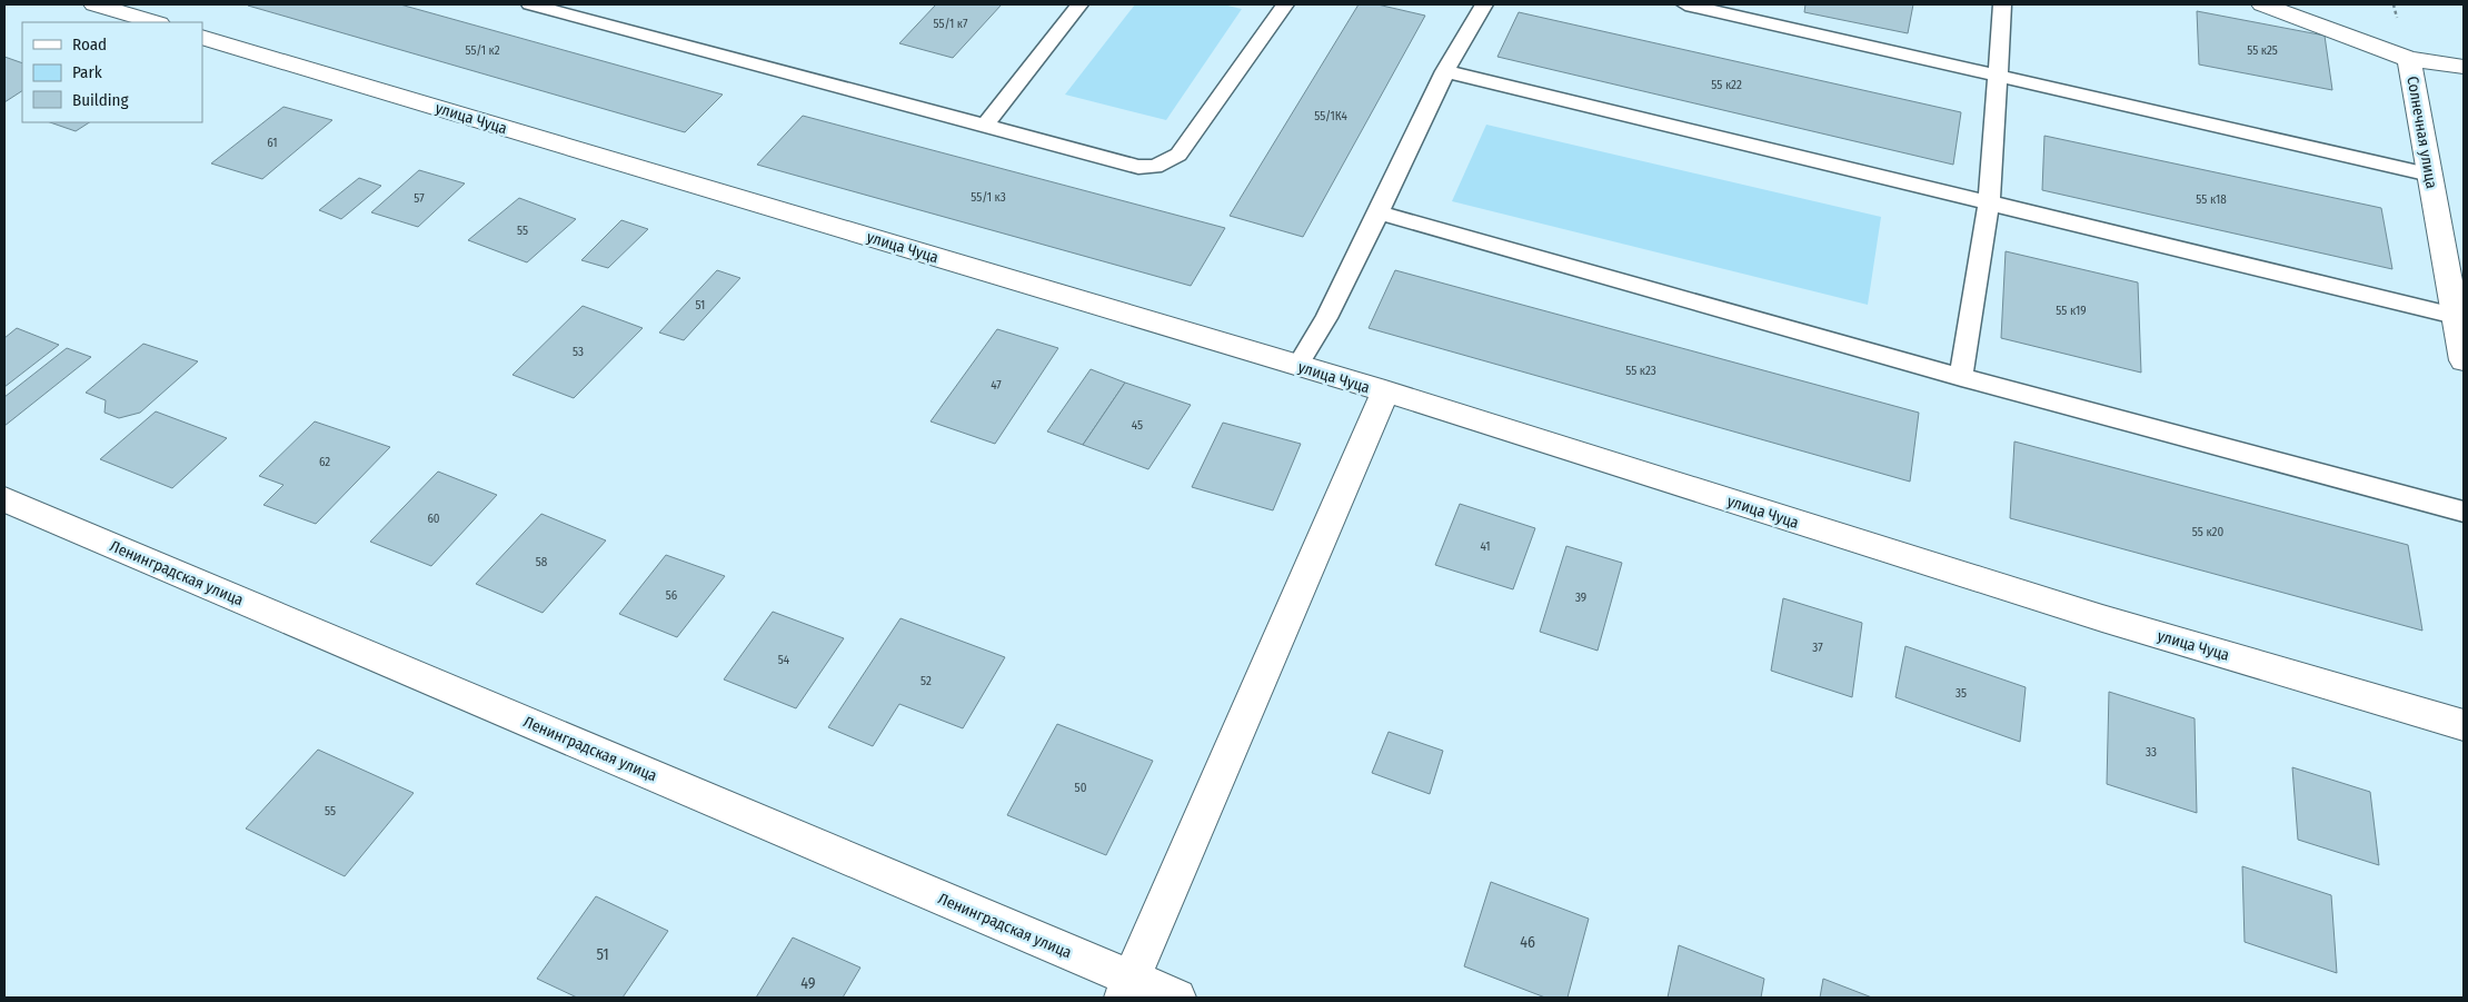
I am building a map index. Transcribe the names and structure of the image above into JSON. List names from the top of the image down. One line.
{"streets":{"street":["улица Чуца","Солнечная улица","Ленинградская улица"]},"house_numbers":["55/1 к7","55/1 к2","55 к25","55 к22","55/1К4","61","55/1 к3","57","55 к18","55","51","55 к19","53","55 к23","47","45","62","60","55 к20","41","58","56","39","37","54","52","35","33","50","55","46","51","49"],"legend":["Road","Park","Building"]}
